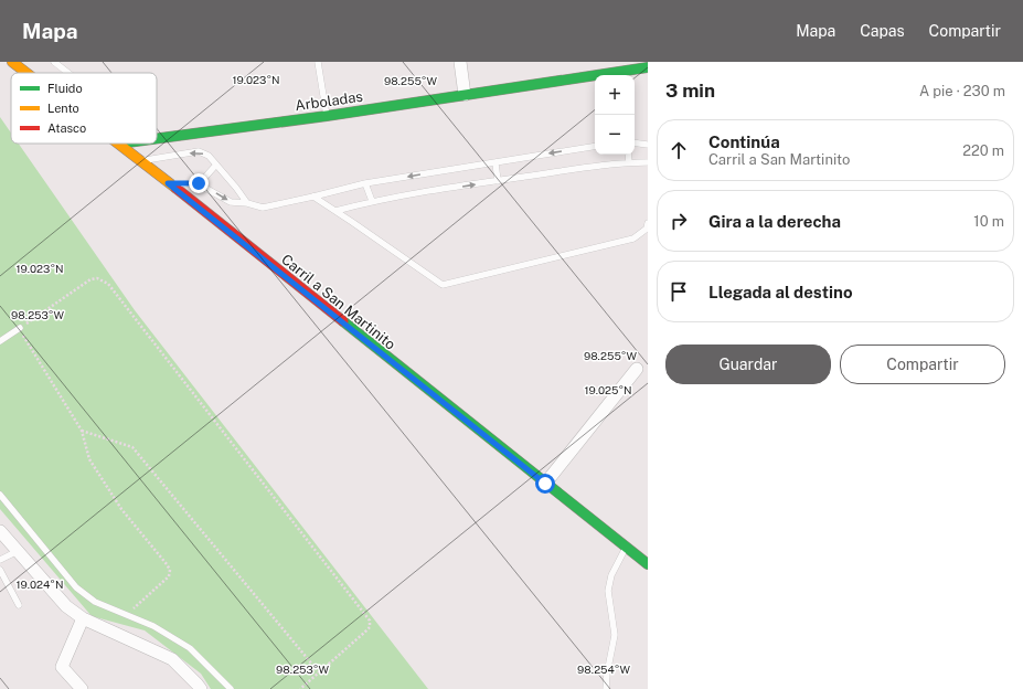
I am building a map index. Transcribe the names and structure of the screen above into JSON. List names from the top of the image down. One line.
{"streets":{"street":["Arboladas","Carril a San Martinito"]},"legend":["Fluido","Lento","Atasco"],"page":{"header":"Mapa","nav":["Mapa","Capas","Compartir"],"heading":["3 min","A pie · 230 m"],"map_buttons":["+","−"],"list":[["Continúa","Carril a San Martinito","220 m"],["Gira a la derecha","10 m"],"Llegada al destino"],"buttons":["Guardar","Compartir"]},"coordinates":["19.023°N","98.255°W","98.253°W","19.025°N","19.024°N","98.254°W"]}
